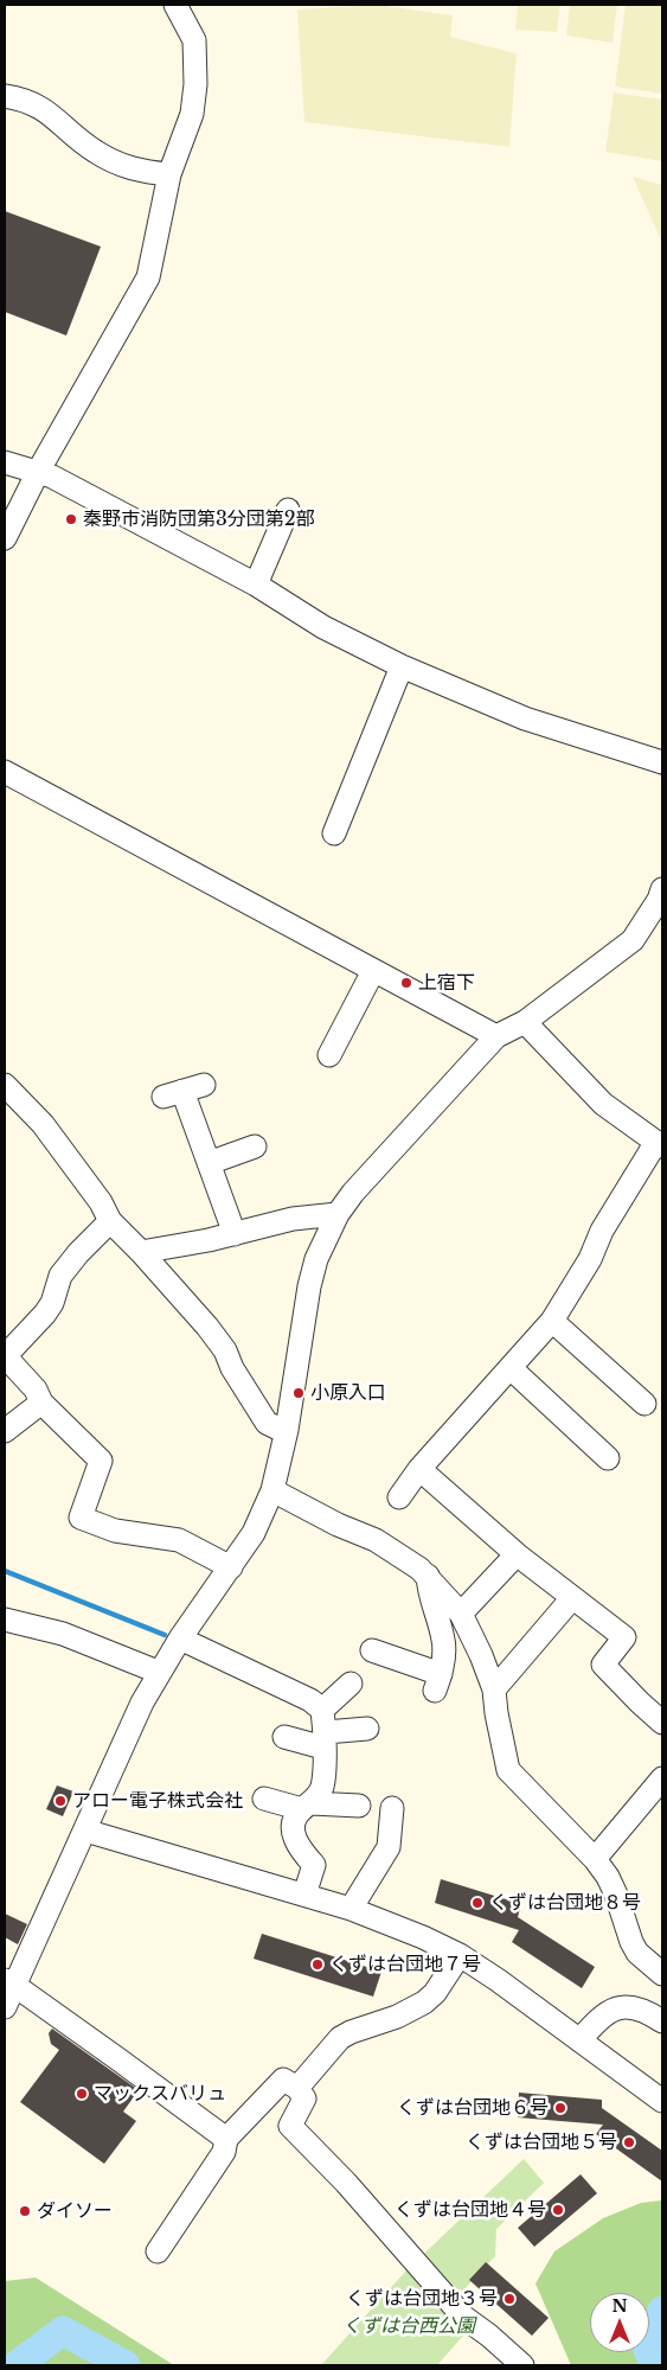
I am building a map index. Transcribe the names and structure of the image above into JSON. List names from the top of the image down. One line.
{"parks":["くずは台西公園"],"places":["秦野市消防団第3分団第2部","上宿下","小原入口","アロー電子株式会社","くずは台団地８号","くずは台団地７号","マックスバリュ","くずは台団地６号","くずは台団地５号","くずは台団地４号","ダイソー","くずは台団地３号"],"north":"top"}
